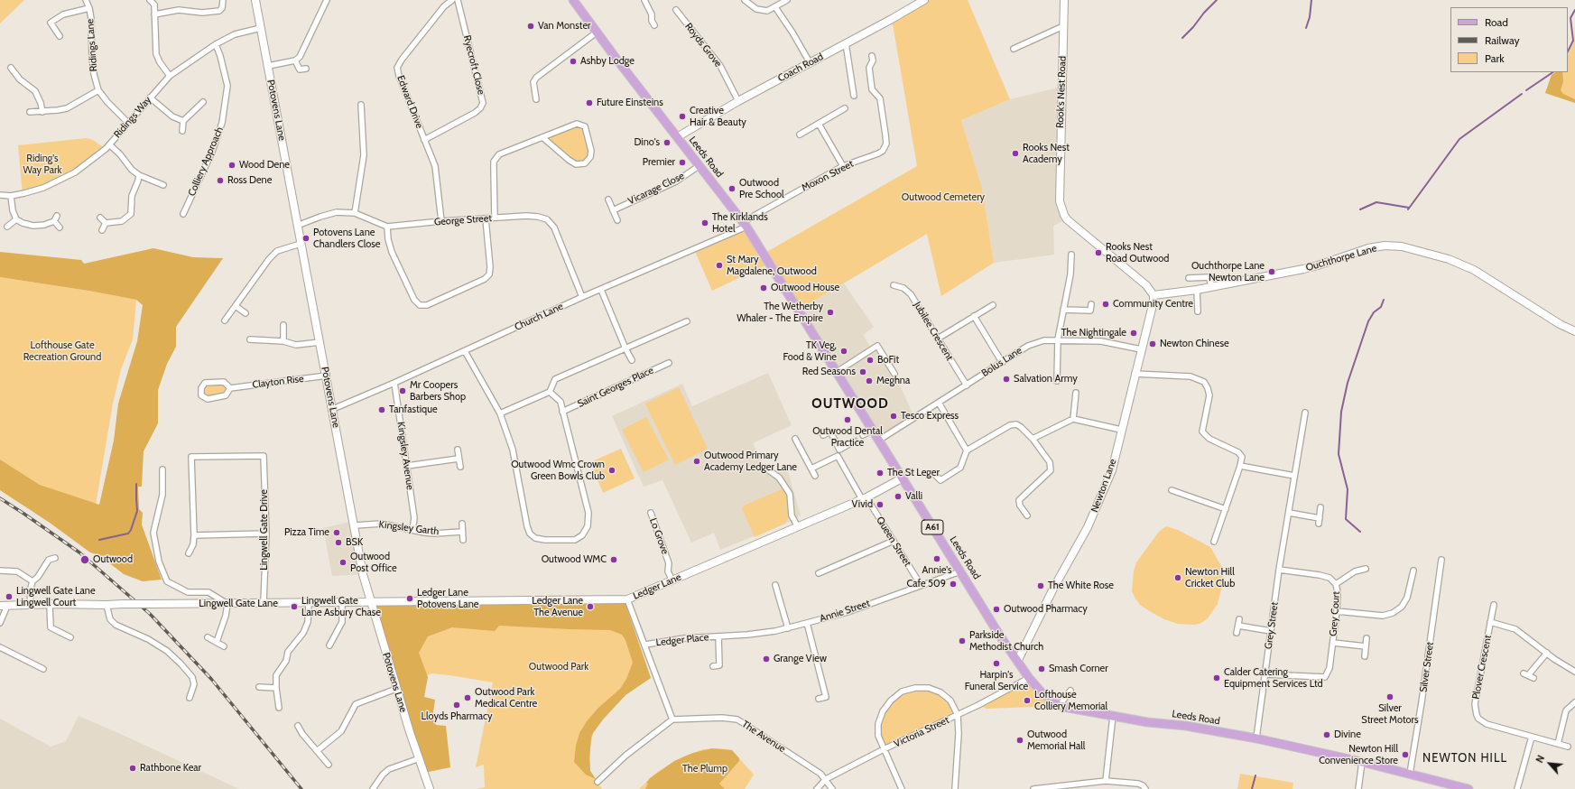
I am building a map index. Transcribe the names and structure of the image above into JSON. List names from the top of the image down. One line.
{"streets":{"main road":["Leeds Road","A61"],"street":["Ridings Lane","Royds Grove","Ryecroft Close","Coach Road","Rook's Nest Road","Edward Drive","Potovens Lane","Ridings Way","Colliery Approach","Moxon Street","Vicarage Close","George Street","Ouchthorpe Lane","Church Lane","Jubilee Crescent","Bolus Lane","Clayton Rise","Saint Georges Place","Kingsley Avenue","Newton Lane","Kingsley Garth","Lingwell Gate Drive","Lo Grove","Queen Street","Ledger Lane","Lingwell Gate Lane","Annie Street","Grey Court","Grey Street","Ledger Place","Silver Street","Plover Crescent","Victoria Street","The Avenue"]},"crossings":[["Ridings Lane","Ridings Way"],["Royds Grove","Coach Road"],["Ryecroft Close","Edward Drive"],["Coach Road","Leeds Road"],["Rook's Nest Road","Ouchthorpe Lane"],["Rook's Nest Road","Newton Lane"],["Edward Drive","George Street"],["Potovens Lane","Ridings Way"],["Potovens Lane","George Street"],["Potovens Lane","Church Lane"],["Potovens Lane","Clayton Rise"],["Potovens Lane","Kingsley Garth"],["Potovens Lane","Ledger Lane"],["Potovens Lane","Lingwell Gate Lane"],["Ridings Way","Colliery Approach"],["Leeds Road","Moxon Street"],["Leeds Road","Vicarage Close"],["Leeds Road","Church Lane"],["Leeds Road","Bolus Lane"],["Leeds Road","Newton Lane"],["Leeds Road","Ledger Lane"],["Leeds Road","Annie Street"],["Leeds Road","Grey Street"],["Leeds Road","Silver Street"],["Leeds Road","Victoria Street"],["Moxon Street","Church Lane"],["George Street","Church Lane"],["Ouchthorpe Lane","Newton Lane"],["Church Lane","Kingsley Avenue"],["Jubilee Crescent","Bolus Lane"],["Bolus Lane","Newton Lane"],["Kingsley Avenue","Kingsley Garth"],["Lingwell Gate Drive","Lingwell Gate Lane"],["Lo Grove","Ledger Lane"],["Queen Street","Ledger Lane"],["Queen Street","Annie Street"],["Ledger Lane","Lingwell Gate Lane"],["Annie Street","Ledger Place"],["Grey Court","Grey Street"],["Victoria Street","The Avenue"]],"districts":["OUTWOOD","NEWTON HILL"],"parks":["Riding's Way Park","Outwood Cemetery","Lofthouse Gate Recreation Ground","Outwood Park","The Plump"],"places":["Van Monster","Ashby Lodge","Future Einsteins","Creative Hair & Beauty","Dino's","Rooks Nest Academy","Premier","Wood Dene","Ross Dene","Outwood Pre School","The Kirklands Hotel","Potovens Lane Chandlers Close","Rooks Nest Road Outwood","St Mary Magdalene, Outwood","Ouchthorpe Lane Newton Lane","Outwood House","Community Centre","The Wetherby Whaler - The Empire","The Nightingale","Newton Chinese","TK Veg, Food & Wine","BoFit","Red Seasons","Salvation Army","Meghna","Mr Coopers Barbers Shop","Tanfastique","Tesco Express","Outwood Dental Practice","Outwood Primary Academy Ledger Lane","Outwood Wmc Crown Green Bowls Club","The St Leger","Valli","Vivid","Pizza Time","BSK","Annie's","Outwood","Outwood WMC","Outwood Post Office","Newton Hill Cricket Club","Cafe 509","The White Rose","Lingwell Gate Lane Lingwell Court","Ledger Lane Potovens Lane","Lingwell Gate Lane Asbury Chase","Ledger Lane The Avenue","Outwood Pharmacy","Parkside Methodist Church","Grange View","Harpin's Funeral Service","Smash Corner","Calder Catering Equipment Services Ltd","Silver Street Motors","Outwood Park Medical Centre","Lofthouse Colliery Memorial","Lloyds Pharmacy","Divine","Outwood Memorial Hall","Newton Hill Convenience Store","Rathbone Kear"],"legend":["Road","Railway","Park"],"north":"top left"}
